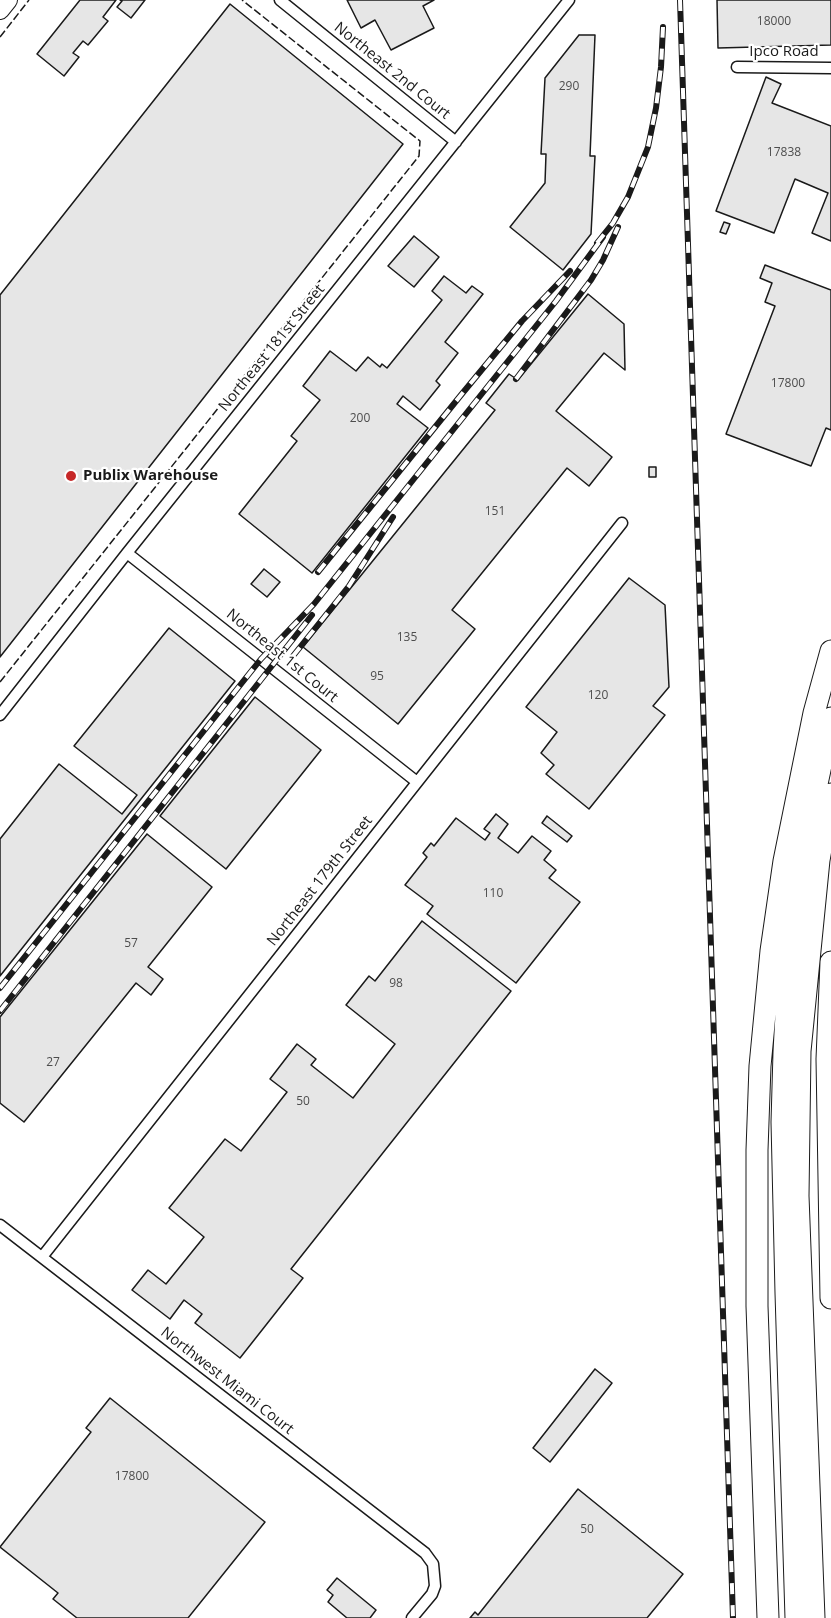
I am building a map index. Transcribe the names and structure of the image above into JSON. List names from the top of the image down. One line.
{"streets":{"street":["Ipco Road","Northeast 2nd Court","Northeast 181st Street","Northeast 1st Court","Northeast 179th Street","Northwest Miami Court"]},"crossings":[["Northeast 2nd Court","Northeast 181st Street"],["Northeast 181st Street","Northeast 1st Court"],["Northeast 1st Court","Northeast 179th Street"],["Northeast 179th Street","Northwest Miami Court"]],"places":["Publix Warehouse"],"house_numbers":["18000","290","17838","17800","200","151","135","95","120","110","57","98","27","50","17800","50"]}
